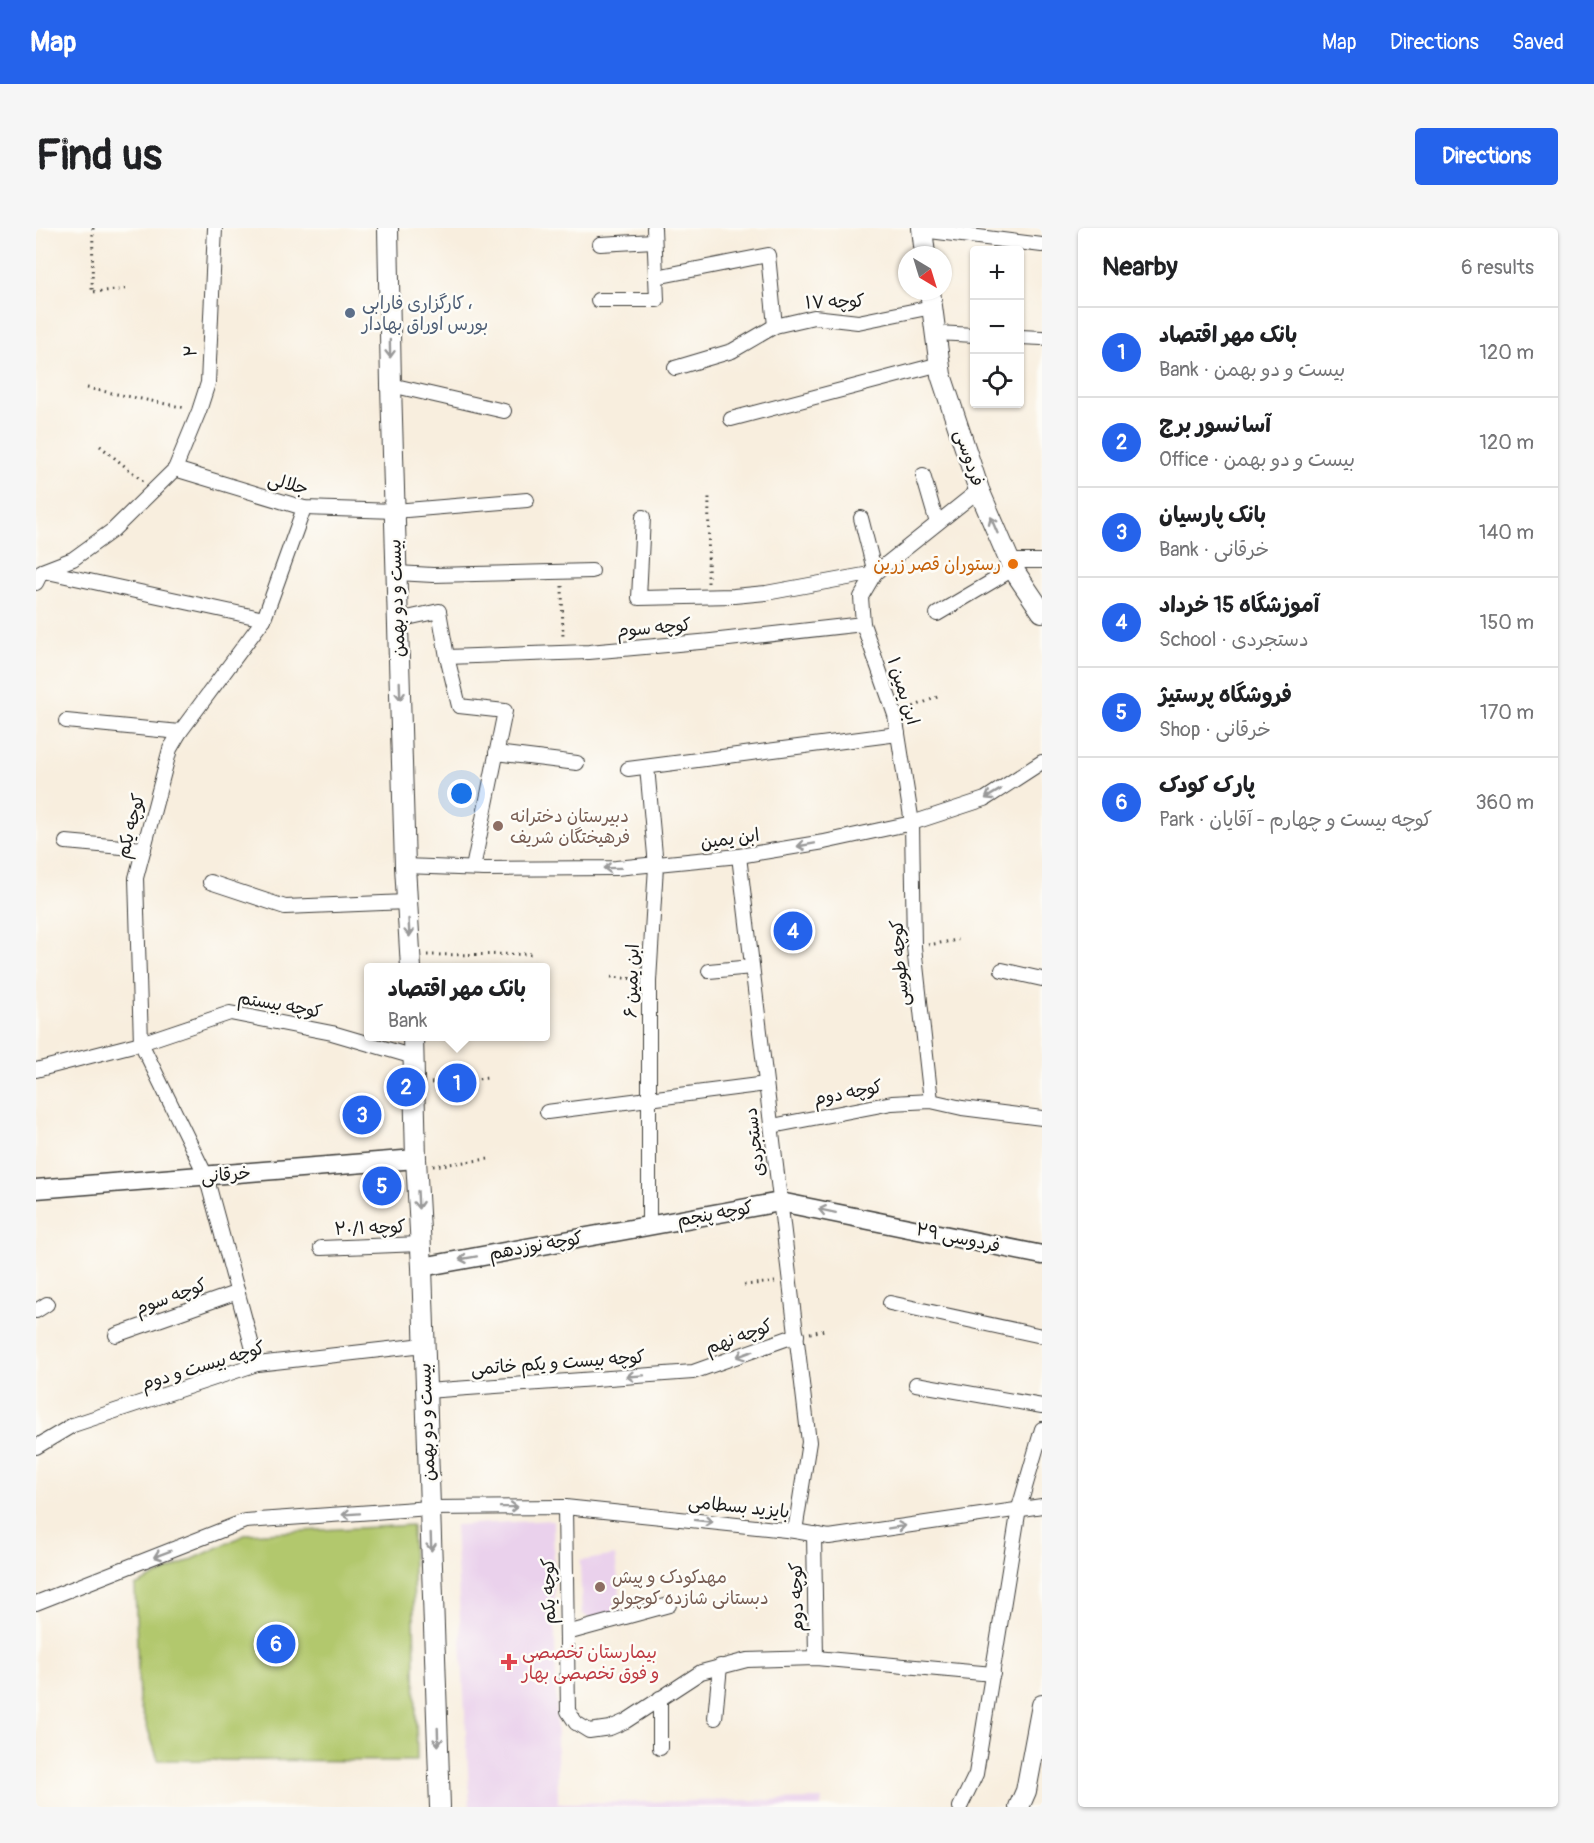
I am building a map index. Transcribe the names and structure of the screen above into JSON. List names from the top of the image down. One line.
{"streets":{"main road":["فردوسی","بیست و دو بهمن"],"street":["۱۷ کوچه","۲","جلالی","کوچه سوم","ابن یمین ۱","کوچه یکم","ابن یمین","کوچه طوسی","ابن یمین ۶","کوچه بیستم","کوچه دوم","دستجردی","خرقانی","کوچه پنجم","کوچه ۲۰/۱","فردوسی ۲۹","کوچه نوزدهم","کوچه نهم","کوچه بیست و یکم خاتمی","کوچه بیست و دوم","بایزید بسطامی"]},"crossings":[["۲","جلالی"],["جلالی","بیست و دو بهمن"],["جلالی","کوچه یکم"],["بیست و دو بهمن","ابن یمین"],["بیست و دو بهمن","کوچه بیستم"],["بیست و دو بهمن","خرقانی"],["بیست و دو بهمن","کوچه ۲۰/۱"],["بیست و دو بهمن","کوچه نوزدهم"],["بیست و دو بهمن","کوچه بیست و یکم خاتمی"],["بیست و دو بهمن","کوچه بیست و دوم"],["بیست و دو بهمن","بایزید بسطامی"],["کوچه سوم","ابن یمین ۱"],["ابن یمین ۱","ابن یمین"],["ابن یمین ۱","کوچه طوسی"],["کوچه یکم","کوچه بیستم"],["کوچه یکم","خرقانی"],["کوچه یکم","بایزید بسطامی"],["ابن یمین","کوچه طوسی"],["ابن یمین","ابن یمین ۶"],["ابن یمین","دستجردی"],["کوچه طوسی","کوچه دوم"],["کوچه دوم","دستجردی"],["کوچه دوم","بایزید بسطامی"],["دستجردی","کوچه پنجم"],["دستجردی","فردوسی ۲۹"],["دستجردی","کوچه نهم"],["دستجردی","بایزید بسطامی"],["کوچه پنجم","فردوسی ۲۹"],["کوچه پنجم","کوچه نوزدهم"],["کوچه نهم","کوچه بیست و یکم خاتمی"]],"one_way":["بیست و دو بهمن","کوچه نهم","کوچه بیست و یکم خاتمی"],"places":{"other":["کارگزاری فارابی ، بورس اوراق بهادار","رستوران قصر زرین","دبیرستان دخترانه فرهیختگان شریف","مهدکودک و پیش دبستانی شازده کوچولو"],"health":["بیمارستان تخصصی و فوق تخصصی بهار"]},"north":"bottom right","page":{"header":"Map","nav":["Map","Directions","Saved"],"buttons":"Directions","title":"Find us","heading":["Nearby","6 results"],"map_buttons":["+","−"],"list":[{"mark":"1","name":"بانک مهر اقتصاد","note":"Bank · بیست و دو بهمن","value":"120 m"},{"mark":"2","name":"آسانسور برج","note":"Office · بیست و دو بهمن","value":"120 m"},{"mark":"3","name":"بانک پارسیان","note":"Bank · خرقانی","value":"140 m"},{"mark":"4","name":"آموزشگاه 15 خرداد","note":"School · دستجردی","value":"150 m"},{"mark":"5","name":"فروشگاه پرستيژ","note":"Shop · خرقانی","value":"170 m"},{"mark":"6","name":"پارک کودک","note":"Park · کوچه بیست و چهارم - آقایان","value":"360 m"}],"pins":["4","1","2","3","5","6"],"popup":["بانک مهر اقتصاد","Bank"]}}
